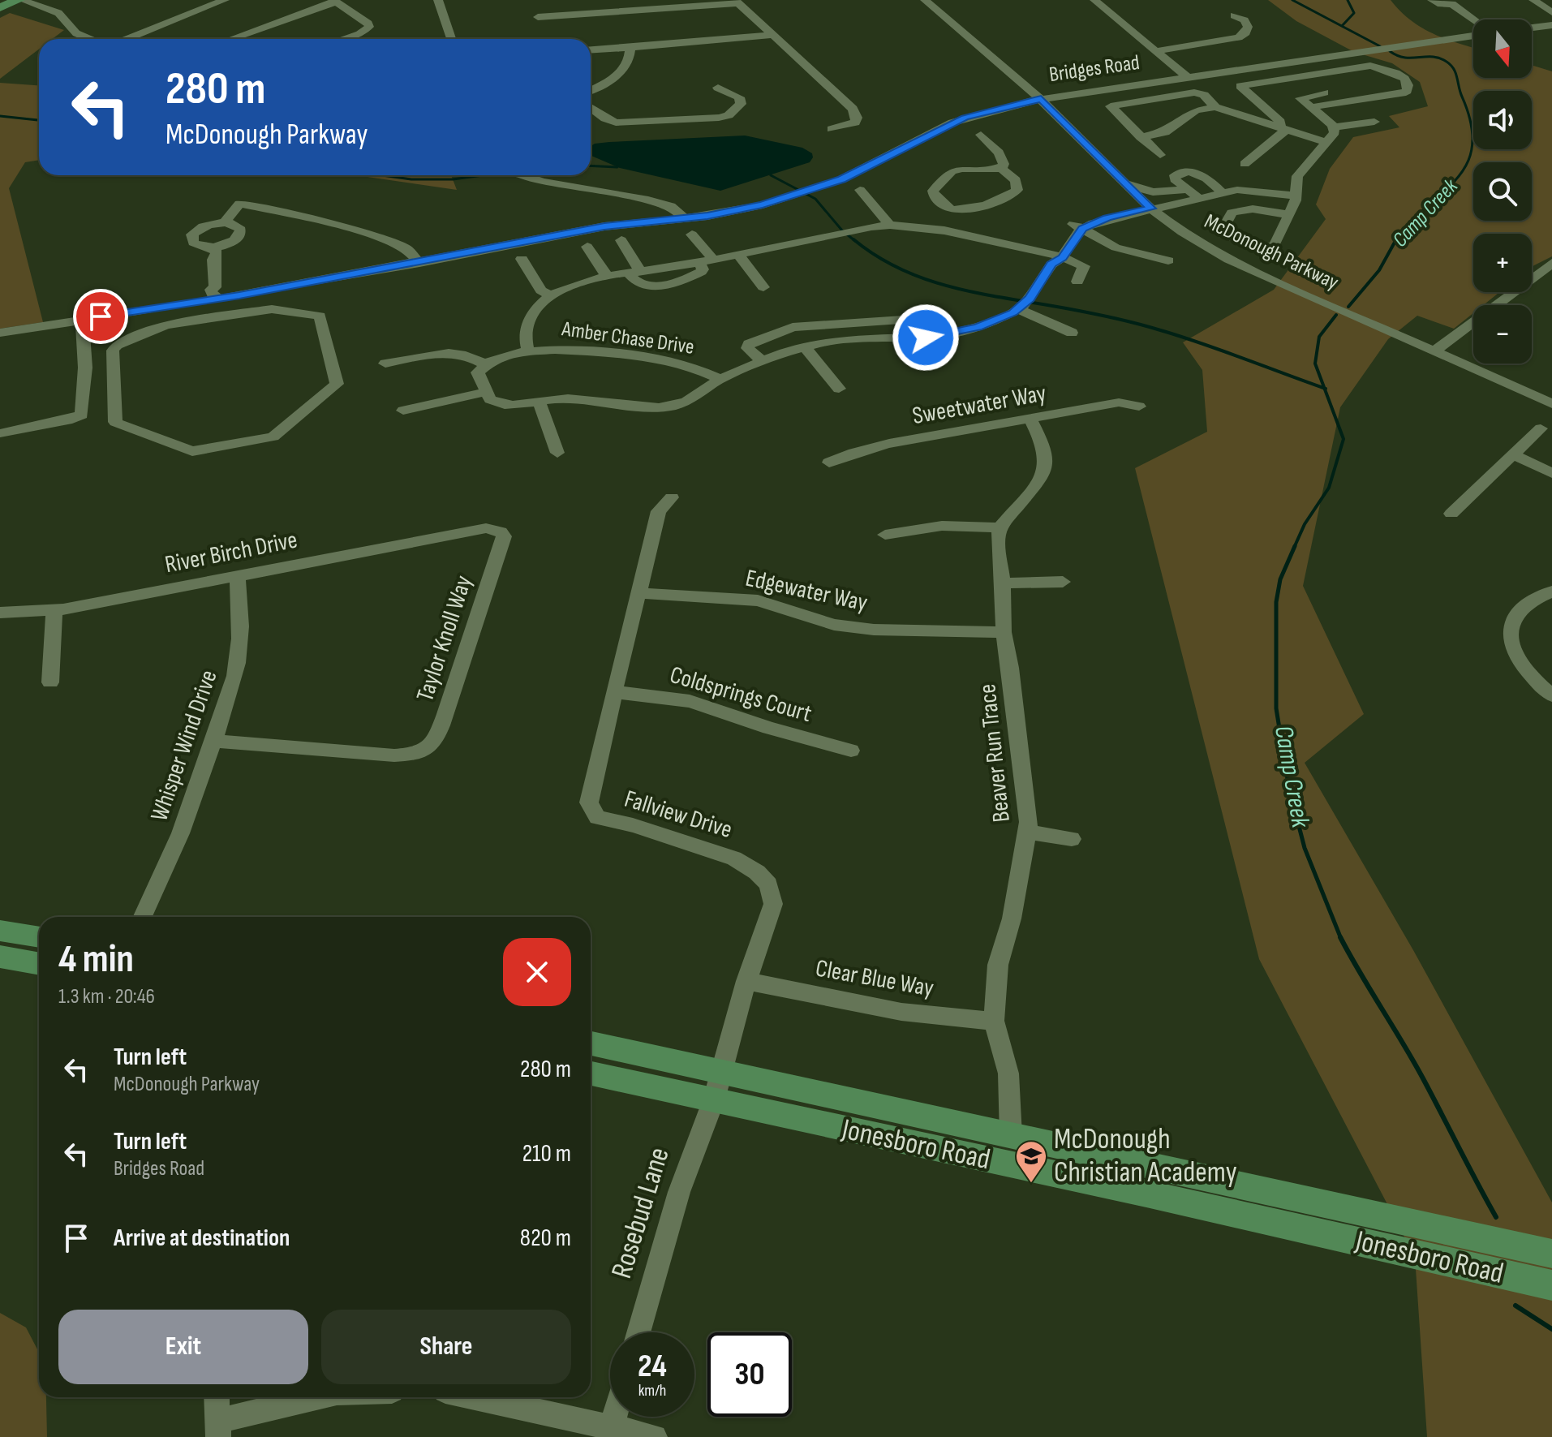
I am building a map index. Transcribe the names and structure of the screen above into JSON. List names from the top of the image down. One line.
{"streets":{"main road":["Jonesboro Road"],"street":["Bridges Road","McDonough Parkway","Amber Chase Drive","Sweetwater Way","River Birch Drive","Edgewater Way","Taylor Knoll Way","Coldsprings Court","Whisper Wind Drive","Beaver Run Trace","Fallview Drive","Clear Blue Way","Rosebud Lane"]},"crossings":[["Bridges Road","McDonough Parkway"],["River Birch Drive","Taylor Knoll Way"],["River Birch Drive","Whisper Wind Drive"],["Edgewater Way","Beaver Run Trace"],["Edgewater Way","Fallview Drive"],["Taylor Knoll Way","Whisper Wind Drive"],["Coldsprings Court","Fallview Drive"],["Beaver Run Trace","Clear Blue Way"],["Beaver Run Trace","Jonesboro Road"],["Fallview Drive","Clear Blue Way"],["Fallview Drive","Jonesboro Road"],["Fallview Drive","Rosebud Lane"],["Jonesboro Road","Rosebud Lane"]],"water":["Camp Creek"],"places":{"school or university":["McDonough Christian Academy"]},"north":"bottom","page":{"map_buttons":["+","−"],"turn":["280 m","McDonough Parkway"],"heading":["4 min","1.3 km · 20:46"],"list":[{"name":"Turn left","note":"McDonough Parkway","value":"280 m"},{"name":"Turn left","note":"Bridges Road","value":"210 m"},{"name":"Arrive at destination","value":"820 m"}],"buttons":["Exit","Share"],"speed":"24 km/h","limit":"30"}}
